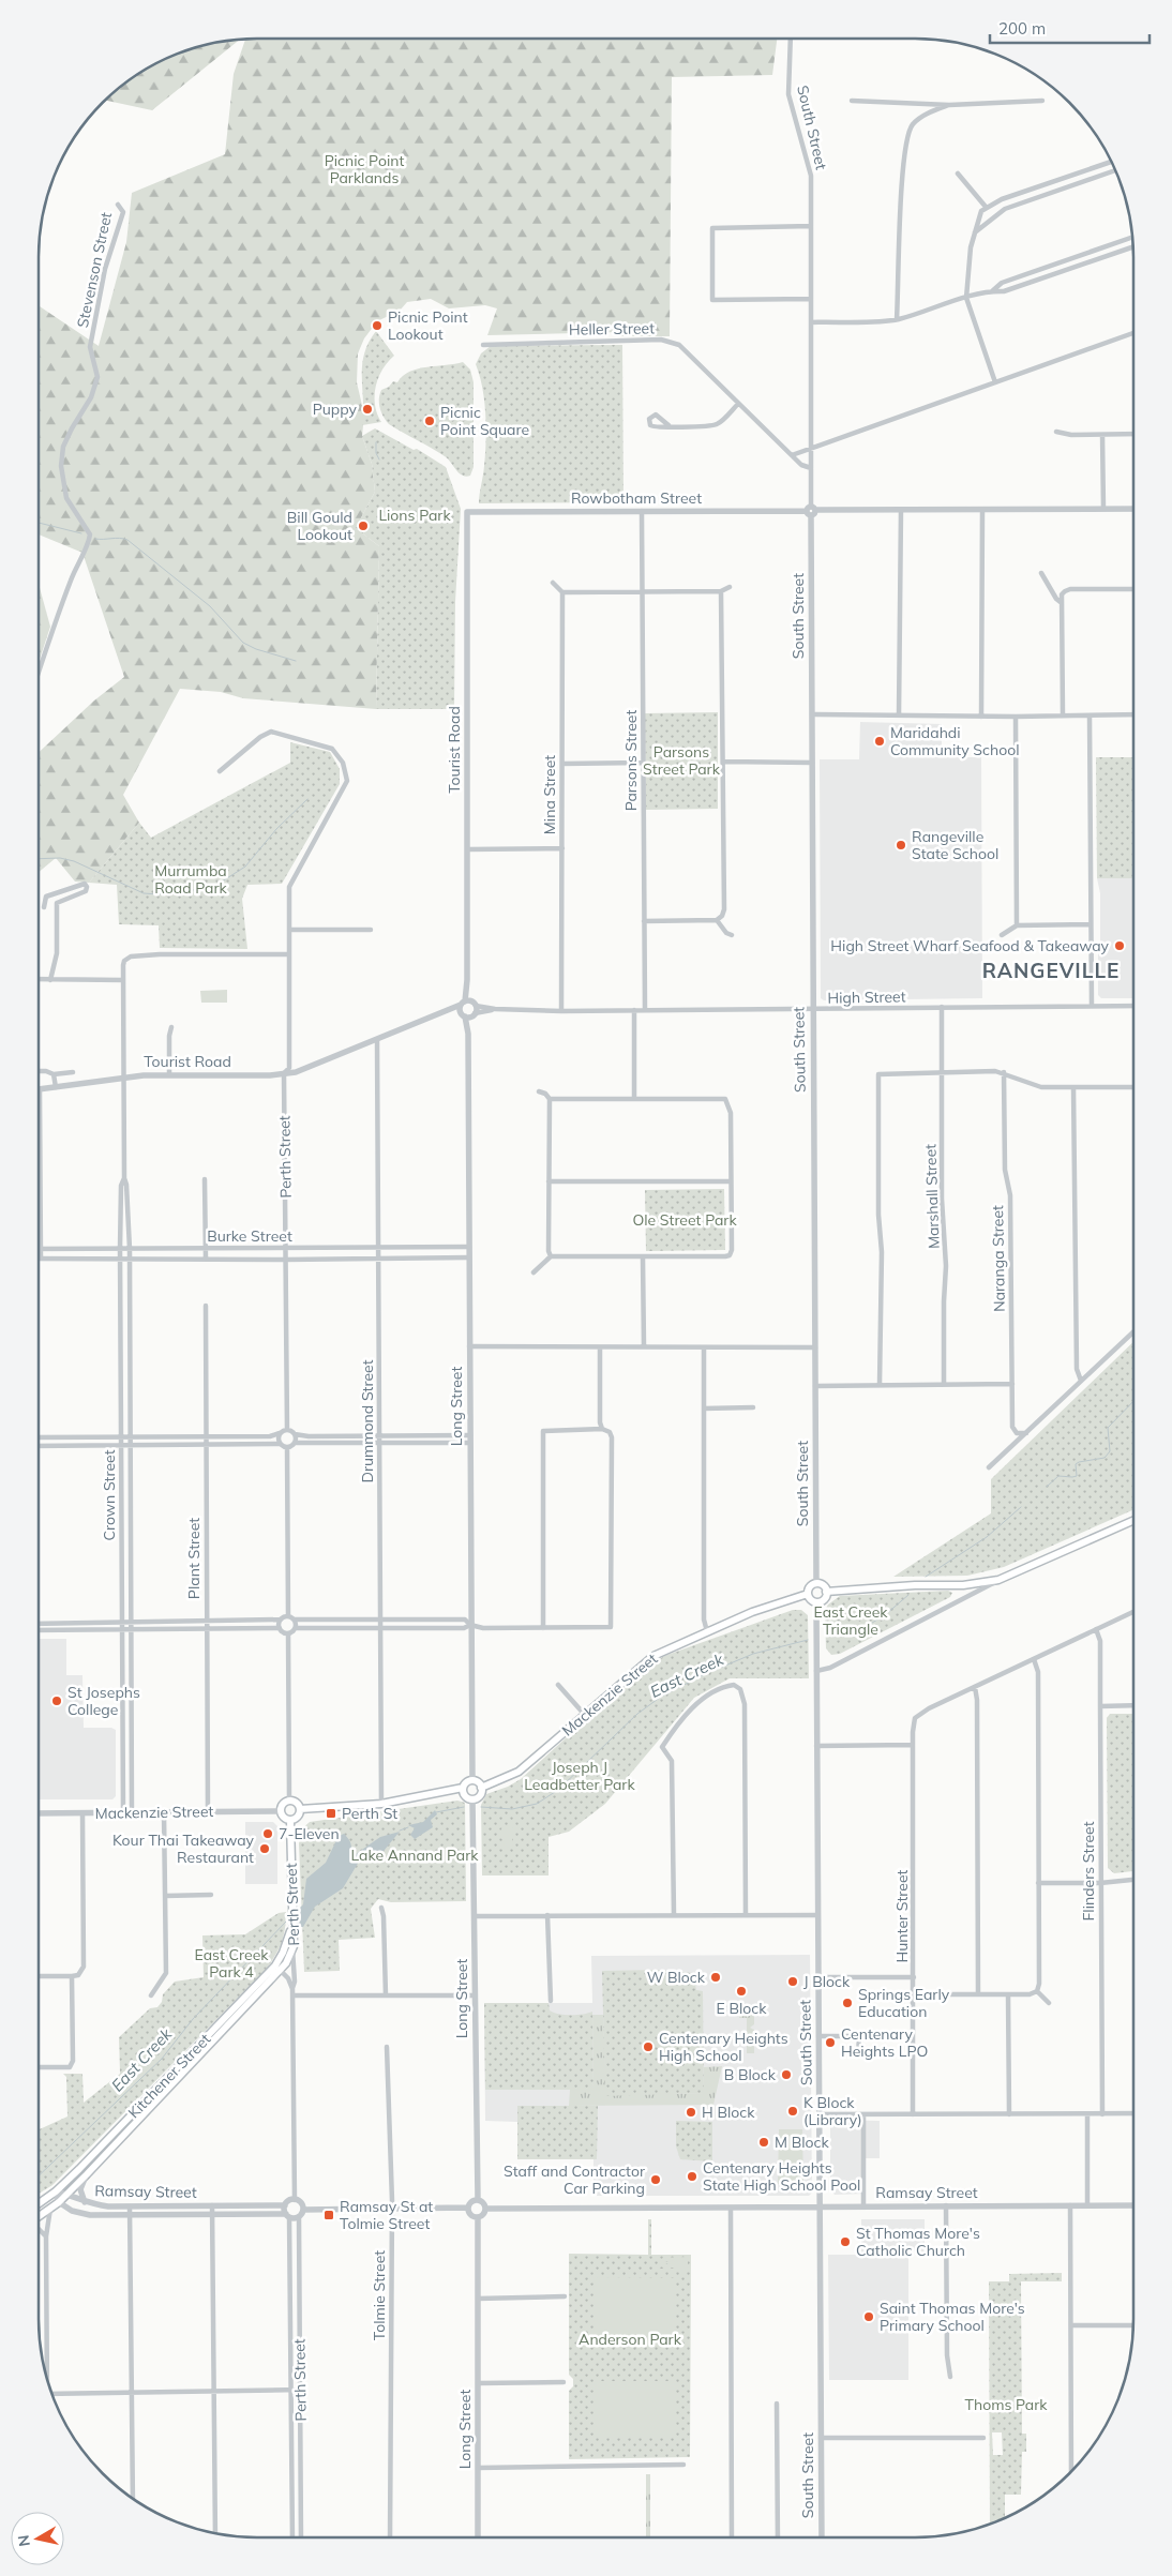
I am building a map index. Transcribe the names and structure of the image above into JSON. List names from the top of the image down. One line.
{"streets":{"main road":["Perth Street","Mackenzie Street","Kitchener Street"],"street":["South Street","Stevenson Street","Heller Street","Rowbotham Street","Tourist Road","Parsons Street","Mina Street","High Street","Marshall Street","Burke Street","Naranga Street","Long Street","Drummond Street","Crown Street","Plant Street","Flinders Street","Hunter Street","Ramsay Street","Tolmie Street"]},"crossings":[["South Street","Heller Street"],["South Street","Rowbotham Street"],["South Street","High Street"],["South Street","Mackenzie Street"],["South Street","Ramsay Street"],["Rowbotham Street","Tourist Road"],["Rowbotham Street","Parsons Street"],["Tourist Road","High Street"],["Tourist Road","Perth Street"],["Tourist Road","Long Street"],["Tourist Road","Drummond Street"],["Tourist Road","Crown Street"],["Parsons Street","High Street"],["Mina Street","High Street"],["High Street","Marshall Street"],["High Street","Long Street"],["Perth Street","Burke Street"],["Perth Street","Crown Street"],["Perth Street","Mackenzie Street"],["Perth Street","Kitchener Street"],["Perth Street","Ramsay Street"],["Burke Street","Long Street"],["Burke Street","Drummond Street"],["Burke Street","Crown Street"],["Long Street","Mackenzie Street"],["Long Street","Ramsay Street"],["Crown Street","Mackenzie Street"],["Plant Street","Mackenzie Street"],["Kitchener Street","Ramsay Street"]],"districts":["RANGEVILLE"],"water":["East Creek"],"parks":["Picnic Point Parklands","Lions Park","Parsons Street Park","Murrumba Road Park","Ole Street Park","East Creek Triangle","Joseph J Leadbetter Park","Lake Annand Park","East Creek Park 4","Anderson Park","Thoms Park"],"places":{"other":["Picnic Point Lookout","Puppy","Picnic Point Square","Bill Gould Lookout","Maridahdi Community School","Rangeville State School","High Street Wharf Seafood & Takeaway","St Josephs College","7-Eleven","Kour Thai Takeaway Restaurant","W Block","J Block","E Block","Springs Early Education","Centenary Heights LPO","Centenary Heights High School","B Block","K Block (Library)","H Block","M Block","Centenary Heights State High School Pool","Staff and Contractor Car Parking","St Thomas More's Catholic Church","Saint Thomas More's Primary School"],"transit":["Perth St","Ramsay St at Tolmie Street"]},"scale_bar":"200 m","north":"left"}
